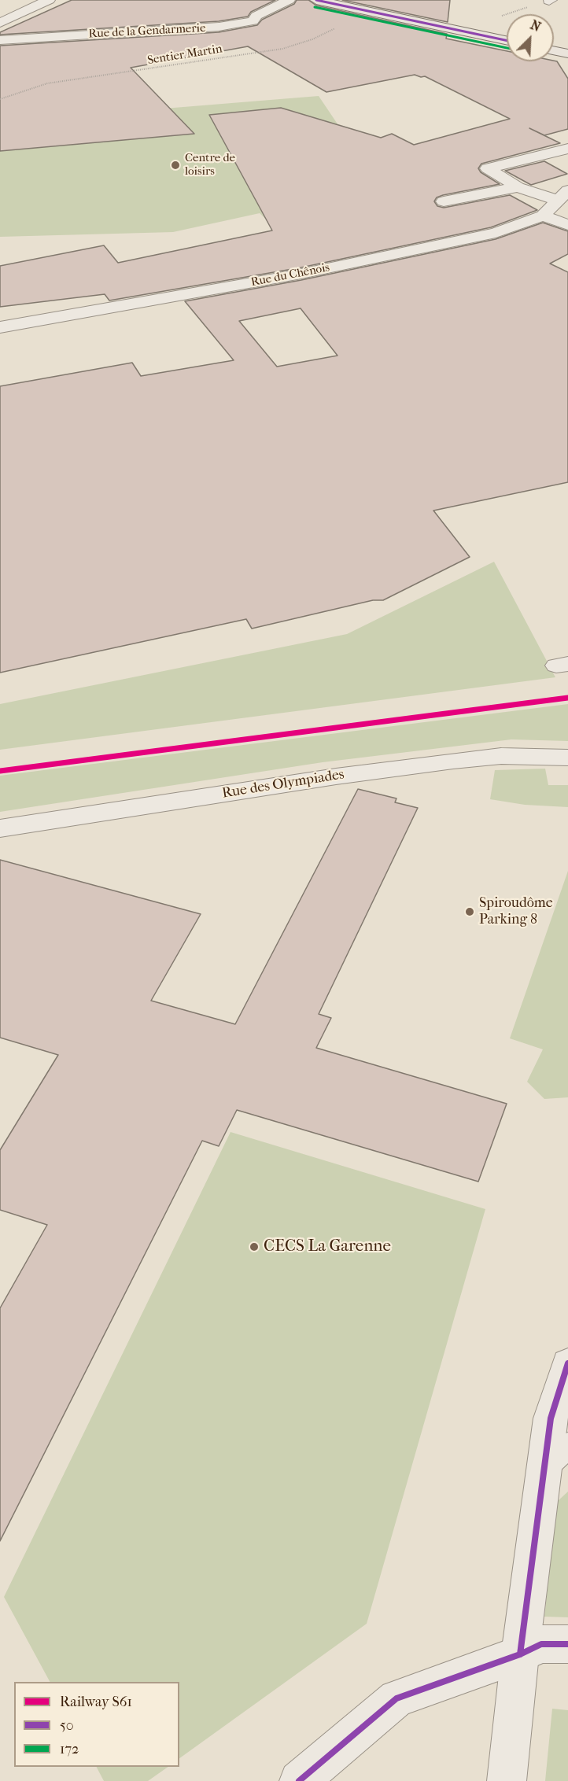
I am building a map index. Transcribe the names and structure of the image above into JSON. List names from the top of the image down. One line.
{"streets":{"street":["Rue de la Gendarmerie","Rue du Chênois","Rue des Olympiades"],"path":["Sentier Martin"]},"places":["Centre de loisirs","Spiroudôme Parking 8","CECS La Garenne"],"lines":["transit line 50","transit line 172","rail line S61"],"legend":["Railway S61","50","172"],"north":"top right"}
